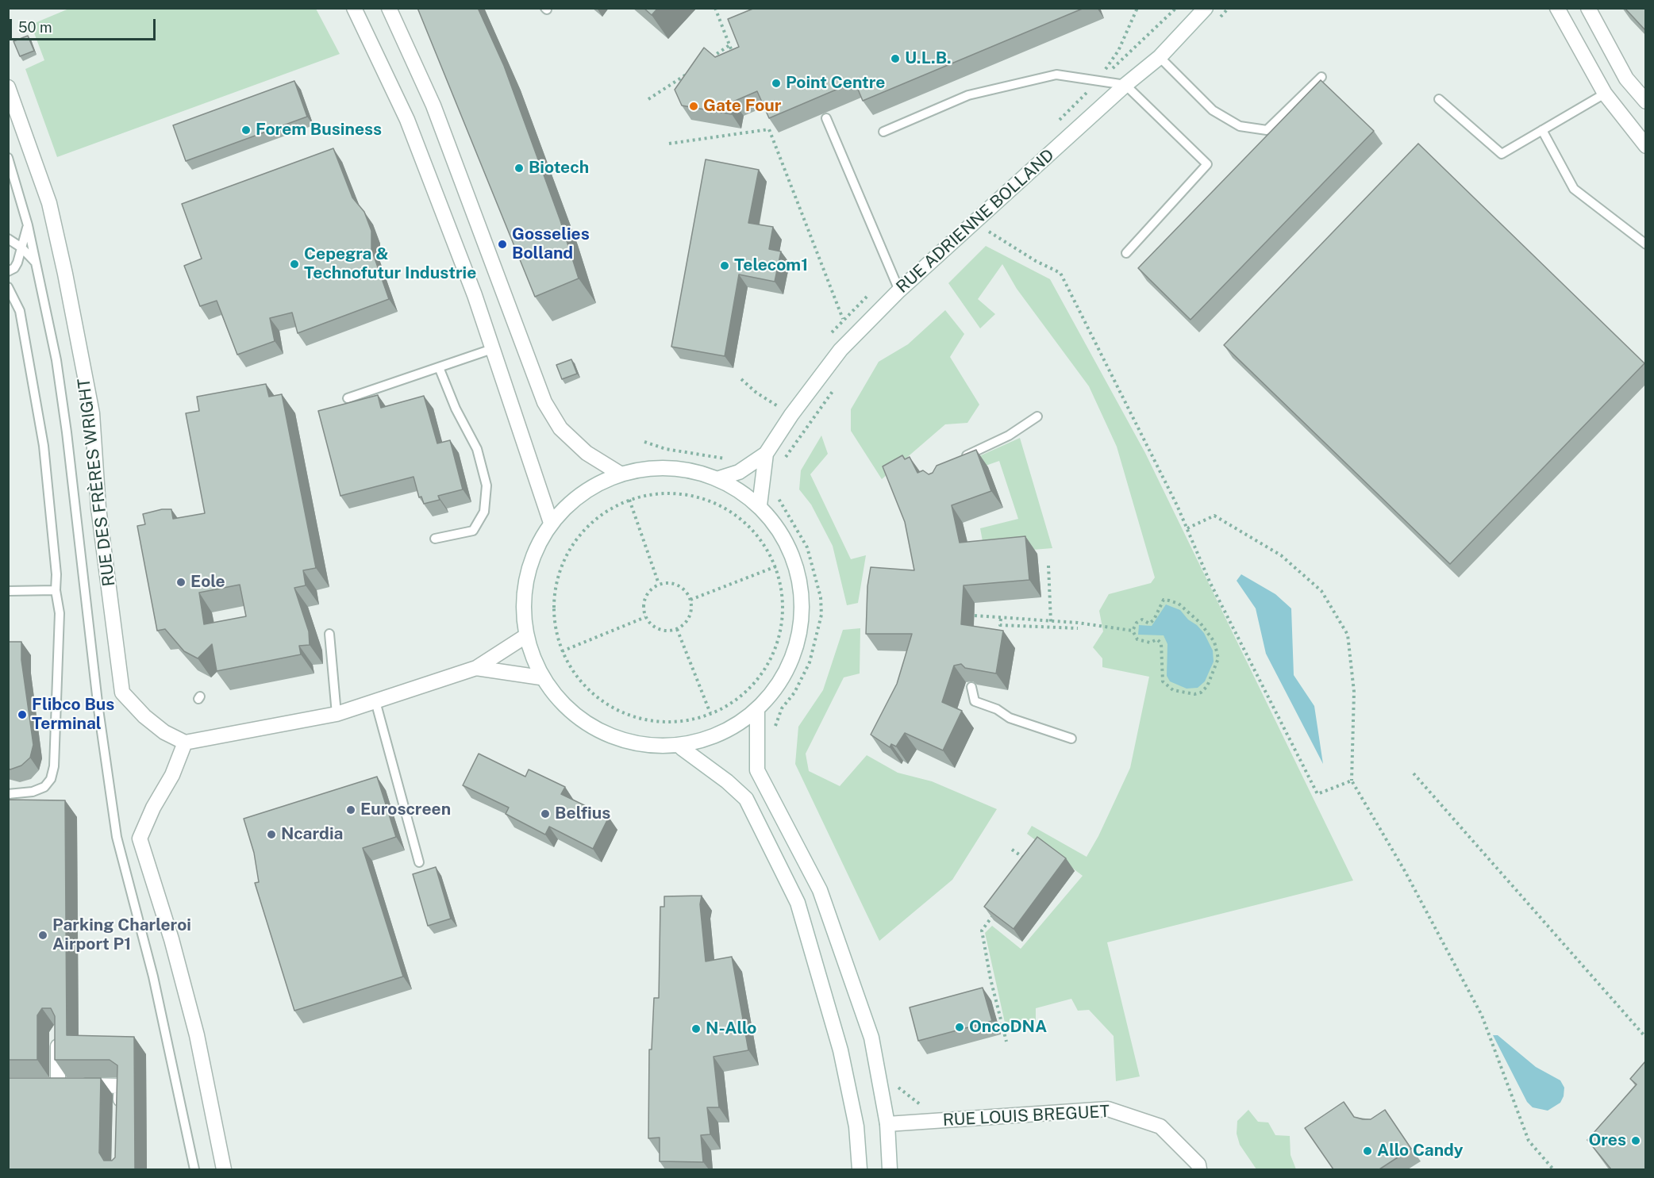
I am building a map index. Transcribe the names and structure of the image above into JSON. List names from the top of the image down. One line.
{"streets":{"street":["RUE ADRIENNE BOLLAND","RUE DES FRÈRES WRIGHT","RUE LOUIS BREGUET"]},"places":["U.L.B.","Point Centre","Gate Four","Forem Business","Biotech","Gosselies Bolland","Cepegra & Technofutur Industrie","Telecom1","Eole","Flibco Bus Terminal","Euroscreen","Belfius","Ncardia","Parking Charleroi Airport P1","OncoDNA","N-Allo","Ores","Allo Candy"],"scale_bar":"50 m"}
